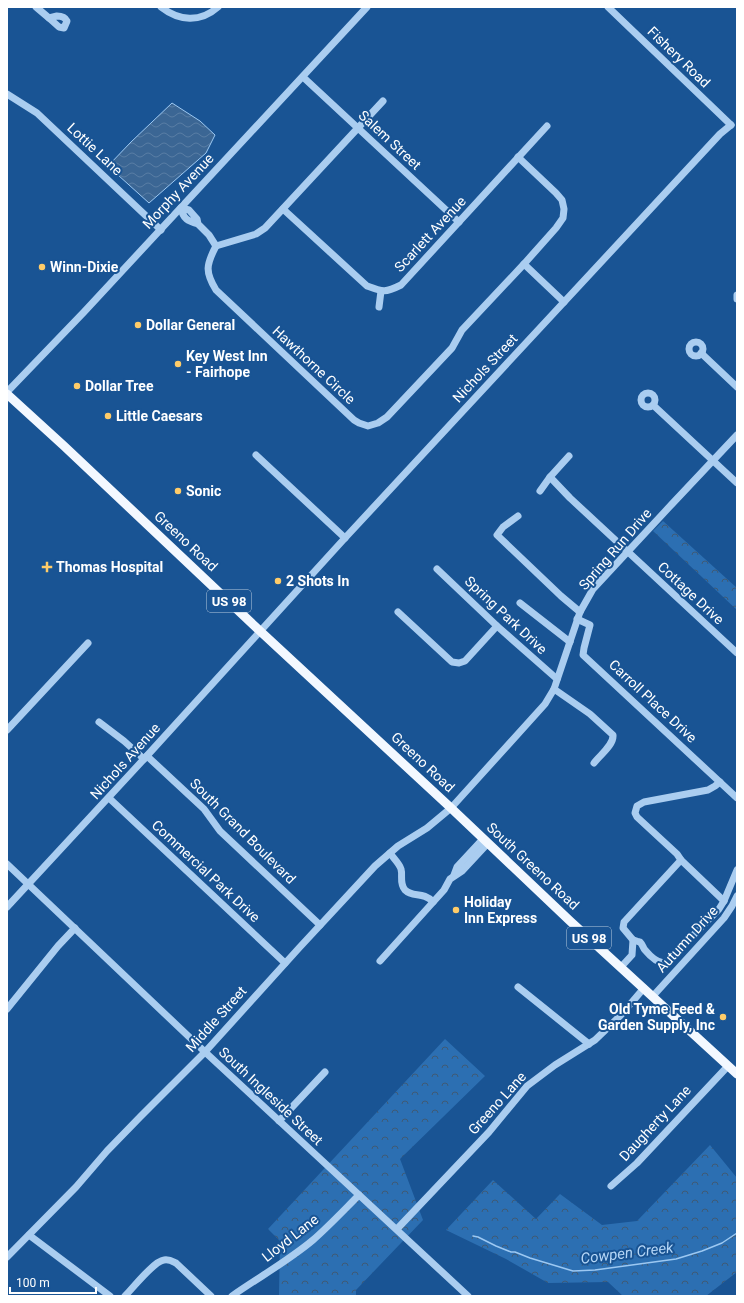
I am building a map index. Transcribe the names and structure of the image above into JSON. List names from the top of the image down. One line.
{"streets":{"main road":["Greeno Road","US 98","South Greeno Road"],"street":["Fishery Road","Salem Street","Lottie Lane","Morphy Avenue","Scarlett Avenue","Hawthorne Circle","Nichols Street","Spring Run Drive","Cottage Drive","Spring Park Drive","Carroll Place Drive","Nichols Avenue","South Grand Boulevard","Commercial Park Drive","Autumn Drive","Middle Street","South Ingleside Street","Greeno Lane","Daugherty Lane","Lloyd Lane"]},"crossings":[["Fishery Road","Nichols Street"],["Salem Street","Morphy Avenue"],["Salem Street","Scarlett Avenue"],["Lottie Lane","Morphy Avenue"],["Morphy Avenue","Greeno Road"],["Scarlett Avenue","Hawthorne Circle"],["Nichols Street","Greeno Road"],["Nichols Street","Nichols Avenue"],["Greeno Road","Spring Run Drive"],["Greeno Road","Nichols Avenue"],["Greeno Road","South Greeno Road"],["Greeno Road","Middle Street"],["Spring Run Drive","Cottage Drive"],["Spring Run Drive","Spring Park Drive"],["Spring Run Drive","Carroll Place Drive"],["Spring Run Drive","South Greeno Road"],["Spring Run Drive","Middle Street"],["Nichols Avenue","South Grand Boulevard"],["Nichols Avenue","Commercial Park Drive"],["Nichols Avenue","South Ingleside Street"],["South Grand Boulevard","Middle Street"],["South Greeno Road","Autumn Drive"],["South Greeno Road","Middle Street"],["South Greeno Road","Greeno Lane"],["South Greeno Road","Daugherty Lane"],["Commercial Park Drive","Middle Street"],["Middle Street","South Ingleside Street"],["South Ingleside Street","Greeno Lane"],["South Ingleside Street","Lloyd Lane"]],"water":["Cowpen Creek"],"places":{"other":["Winn-Dixie","Dollar General","Key West Inn - Fairhope","Dollar Tree","Little Caesars","Sonic","2 Shots In","Holiday Inn Express","Old Tyme Feed & Garden Supply, Inc"],"health":["Thomas Hospital"]},"scale_bar":"100 m"}
